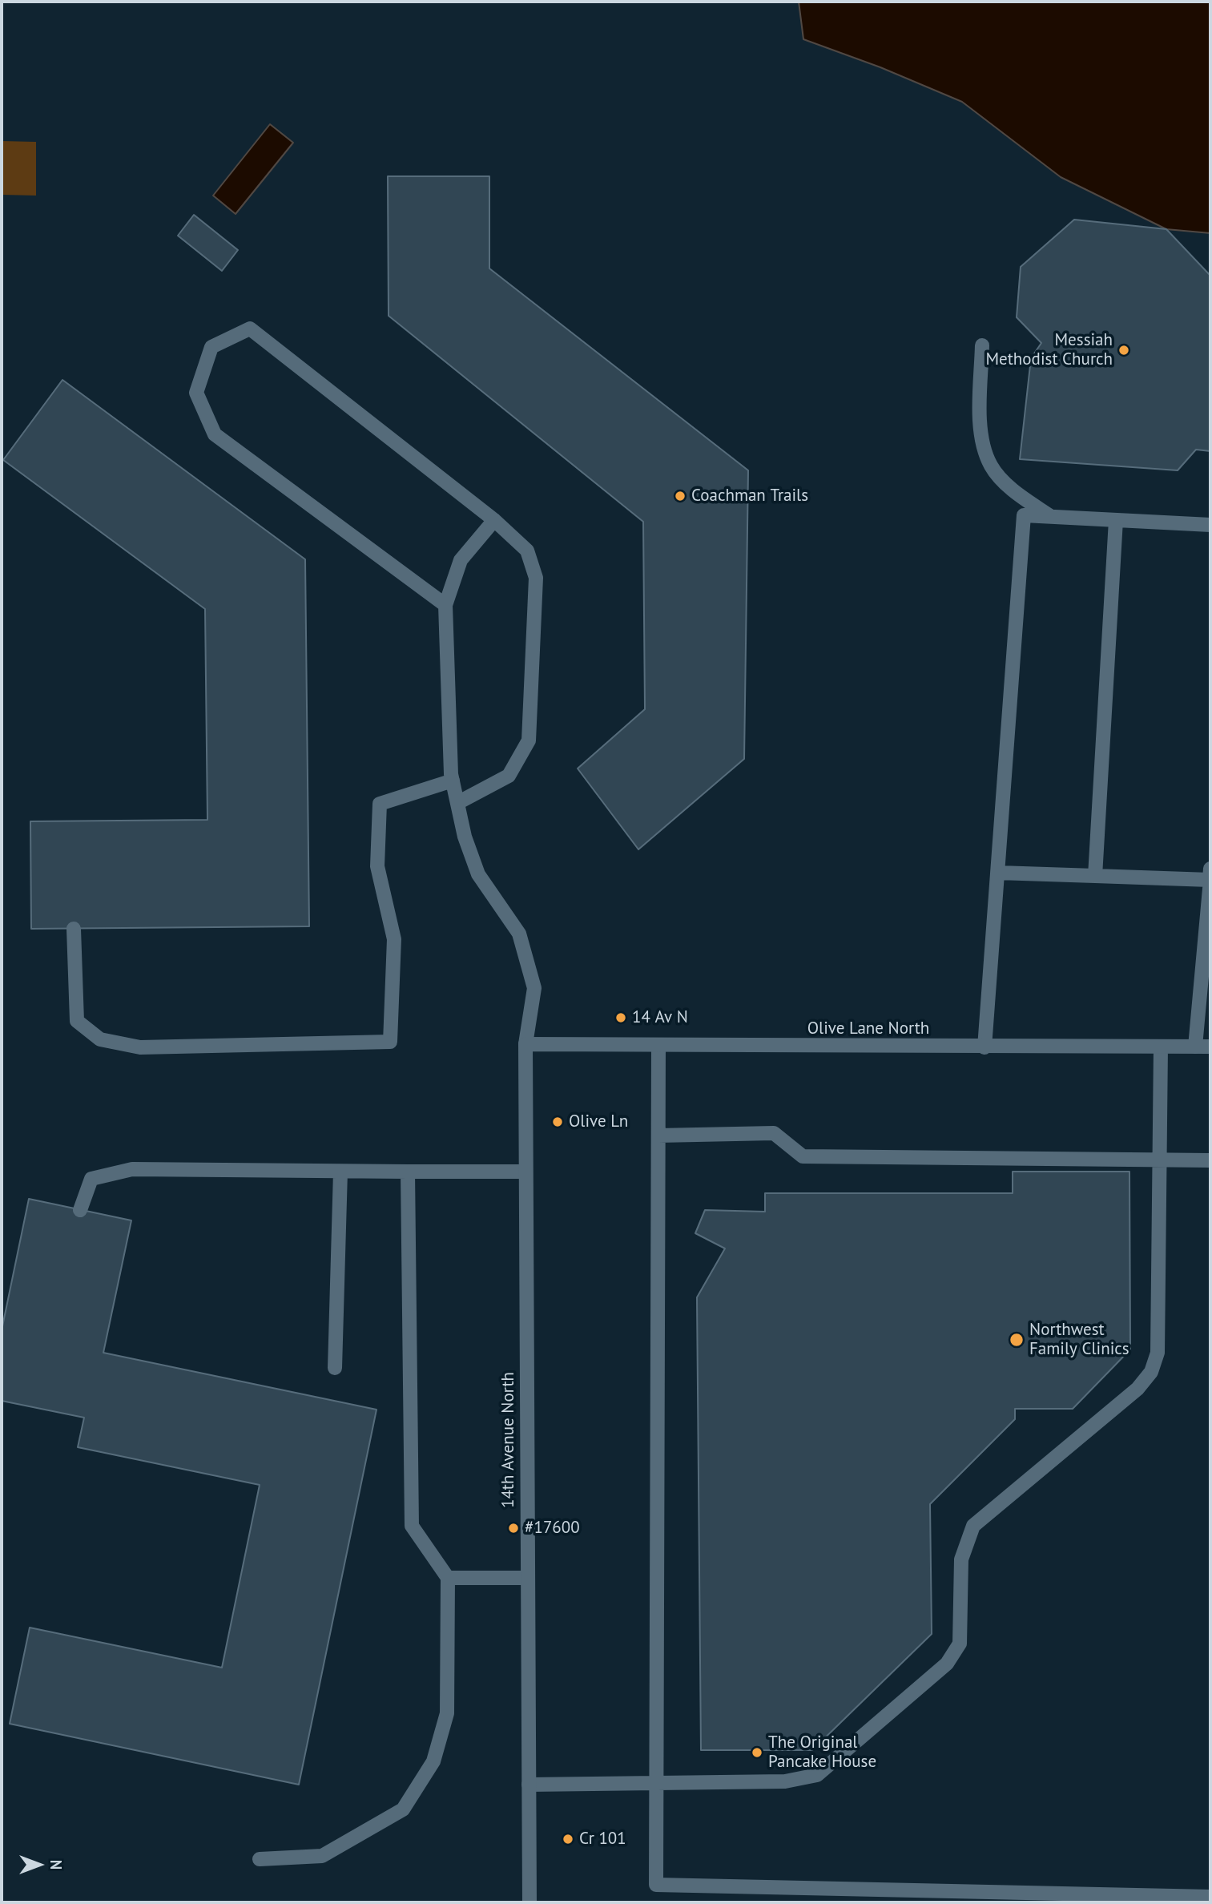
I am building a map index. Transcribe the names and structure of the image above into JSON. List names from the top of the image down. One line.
{"streets":{"street":["Olive Lane North","14th Avenue North"]},"crossings":[["Olive Lane North","14th Avenue North"]],"places":["Messiah Methodist Church","Coachman Trails","14 Av N","Olive Ln","Northwest Family Clinics","#17600","The Original Pancake House","Cr 101"],"north":"right"}
